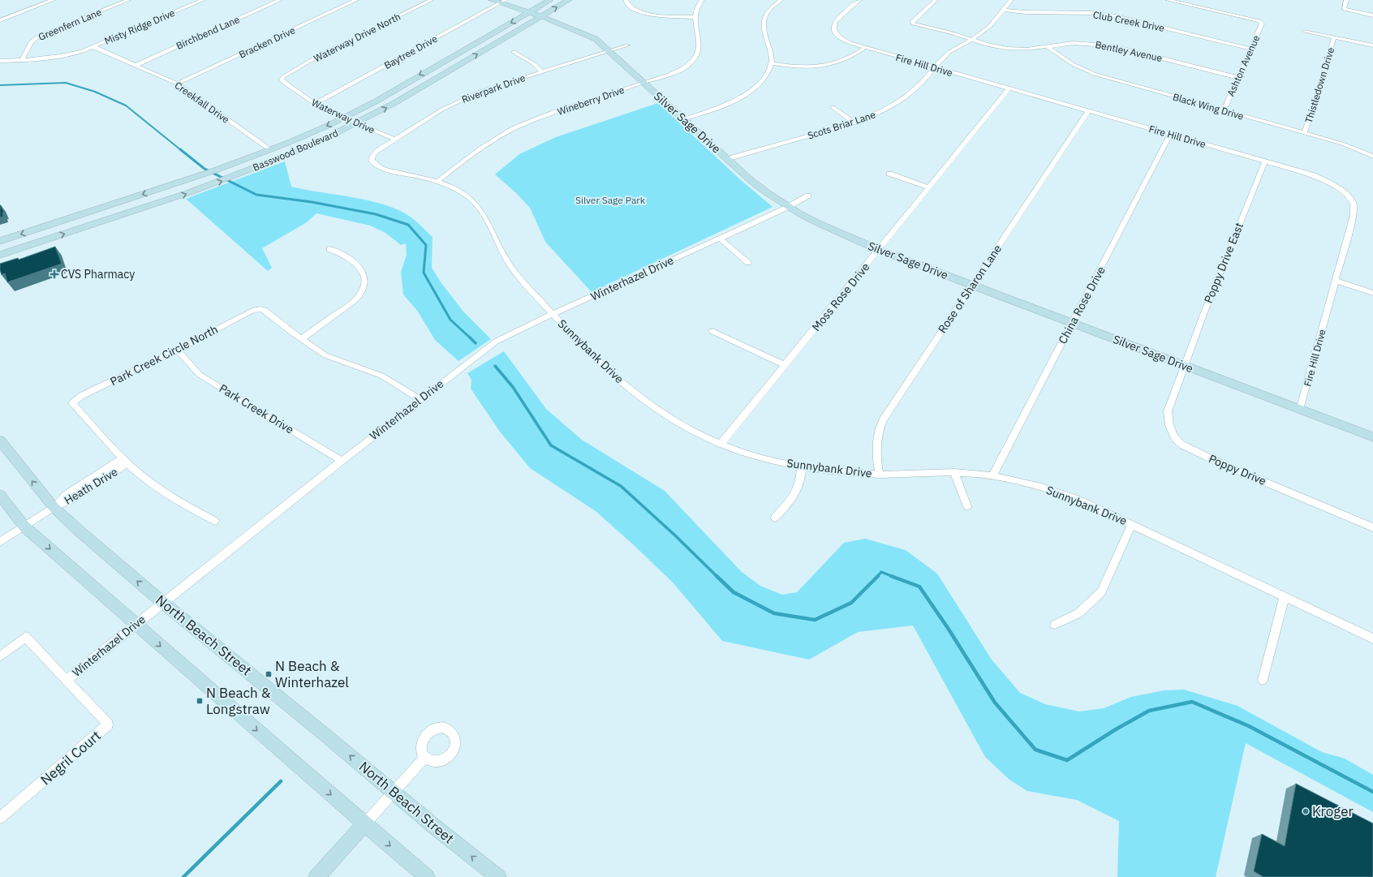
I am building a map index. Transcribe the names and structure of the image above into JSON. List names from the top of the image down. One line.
{"streets":{"main road":["Silver Sage Drive","Basswood Boulevard","North Beach Street"],"street":["Club Creek Drive","Greenfern Lane","Misty Ridge Drive","Birchbend Lane","Waterway Drive North","Bracken Drive","Bentley Avenue","Baytree Drive","Fire Hill Drive","Ashton Avenue","Thistledown Drive","Riverpark Drive","Wineberry Drive","Creekfall Drive","Black Wing Drive","Waterway Drive","Scots Briar Lane","Poppy Drive East","Winterhazel Drive","Rose of Sharon Lane","Moss Rose Drive","China Rose Drive","Sunnybank Drive","Park Creek Circle North","Park Creek Drive","Poppy Drive","Heath Drive","Negril Court"]},"crossings":[["Club Creek Drive","Ashton Avenue"],["Club Creek Drive","Scots Briar Lane"],["Greenfern Lane","Misty Ridge Drive"],["Misty Ridge Drive","Creekfall Drive"],["Birchbend Lane","Creekfall Drive"],["Waterway Drive North","Waterway Drive"],["Bracken Drive","Creekfall Drive"],["Bentley Avenue","Ashton Avenue"],["Bentley Avenue","Black Wing Drive"],["Bentley Avenue","Scots Briar Lane"],["Baytree Drive","Waterway Drive"],["Baytree Drive","Silver Sage Drive"],["Fire Hill Drive","Silver Sage Drive"],["Fire Hill Drive","Scots Briar Lane"],["Fire Hill Drive","Poppy Drive East"],["Fire Hill Drive","Rose of Sharon Lane"],["Fire Hill Drive","Moss Rose Drive"],["Fire Hill Drive","China Rose Drive"],["Ashton Avenue","Black Wing Drive"],["Thistledown Drive","Black Wing Drive"],["Riverpark Drive","Waterway Drive"],["Riverpark Drive","Silver Sage Drive"],["Riverpark Drive","Sunnybank Drive"],["Wineberry Drive","Silver Sage Drive"],["Wineberry Drive","Sunnybank Drive"],["Creekfall Drive","Basswood Boulevard"],["Waterway Drive","Basswood Boulevard"],["Silver Sage Drive","Scots Briar Lane"],["Silver Sage Drive","Basswood Boulevard"],["Silver Sage Drive","Poppy Drive East"],["Silver Sage Drive","Winterhazel Drive"],["Silver Sage Drive","Rose of Sharon Lane"],["Silver Sage Drive","Moss Rose Drive"],["Silver Sage Drive","China Rose Drive"],["Silver Sage Drive","Poppy Drive"],["Poppy Drive East","Poppy Drive"],["Winterhazel Drive","Sunnybank Drive"],["Winterhazel Drive","Park Creek Drive"],["Winterhazel Drive","North Beach Street"],["Winterhazel Drive","Negril Court"],["Rose of Sharon Lane","Sunnybank Drive"],["Moss Rose Drive","Sunnybank Drive"],["China Rose Drive","Sunnybank Drive"],["Park Creek Circle North","Park Creek Drive"],["Park Creek Circle North","Heath Drive"],["Heath Drive","North Beach Street"]],"parks":["Silver Sage Park"],"places":{"health":["CVS Pharmacy"],"transit":["N Beach & Winterhazel","N Beach & Longstraw"],"other":["Kroger"]}}
